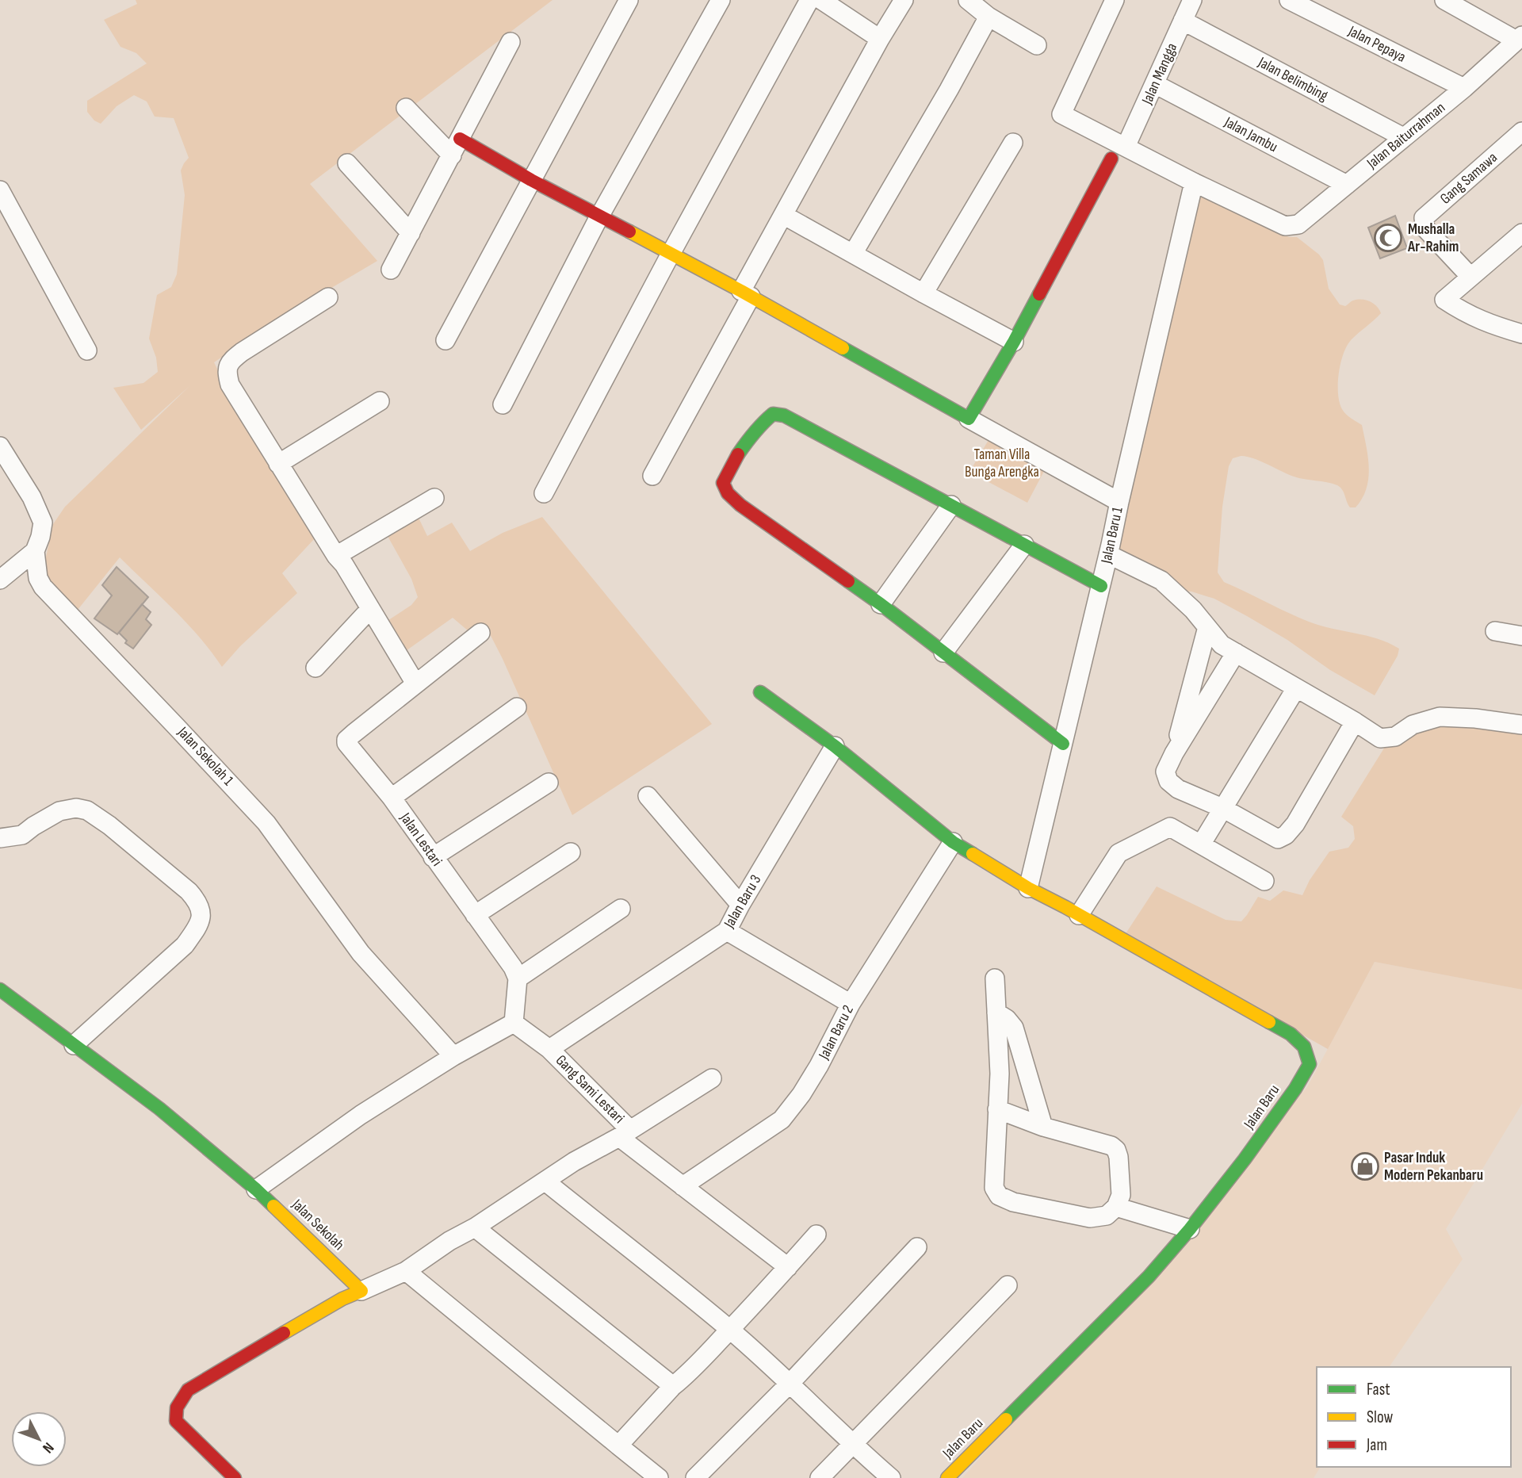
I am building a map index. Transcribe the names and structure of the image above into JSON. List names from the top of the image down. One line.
{"streets":{"street":["Jalan Pepaya","Jalan Mangga","Jalan Belimbing","Jalan Jambu","Jalan Baiturrahman","Gang Samawa","Jalan Baru 1","Jalan Sekolah 1","Jalan Lestari","Jalan Baru 3","Jalan Baru 2","Gang Sami Lestari","Jalan Baru","Jalan Sekolah"]},"crossings":[["Jalan Pepaya","Jalan Baiturrahman"],["Jalan Mangga","Jalan Belimbing"],["Jalan Mangga","Jalan Jambu"],["Jalan Belimbing","Jalan Baiturrahman"],["Jalan Jambu","Jalan Baiturrahman"],["Jalan Baiturrahman","Jalan Baru 1"],["Jalan Baru 1","Jalan Baru"],["Jalan Baru 3","Gang Sami Lestari"],["Jalan Baru 3","Jalan Baru"],["Jalan Baru 2","Gang Sami Lestari"],["Jalan Baru 2","Jalan Baru"]],"parks":["Taman Villa Bunga Arengka"],"places":{"mosque":["Mushalla Ar-Rahim"],"shop":["Pasar Induk Modern Pekanbaru"]},"legend":["Fast","Slow","Jam"],"north":"bottom right"}
